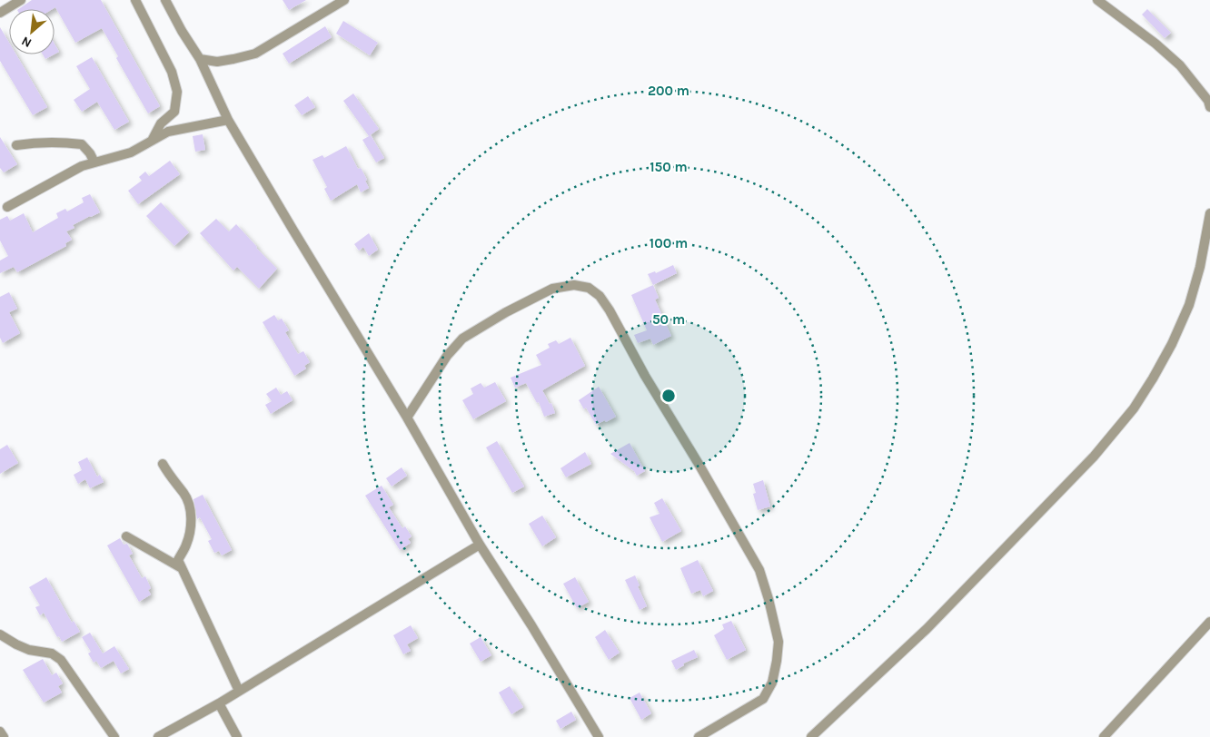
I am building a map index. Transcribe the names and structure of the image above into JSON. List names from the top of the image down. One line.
{"north":"bottom left","rings":["200 m","150 m","100 m","50 m"]}
